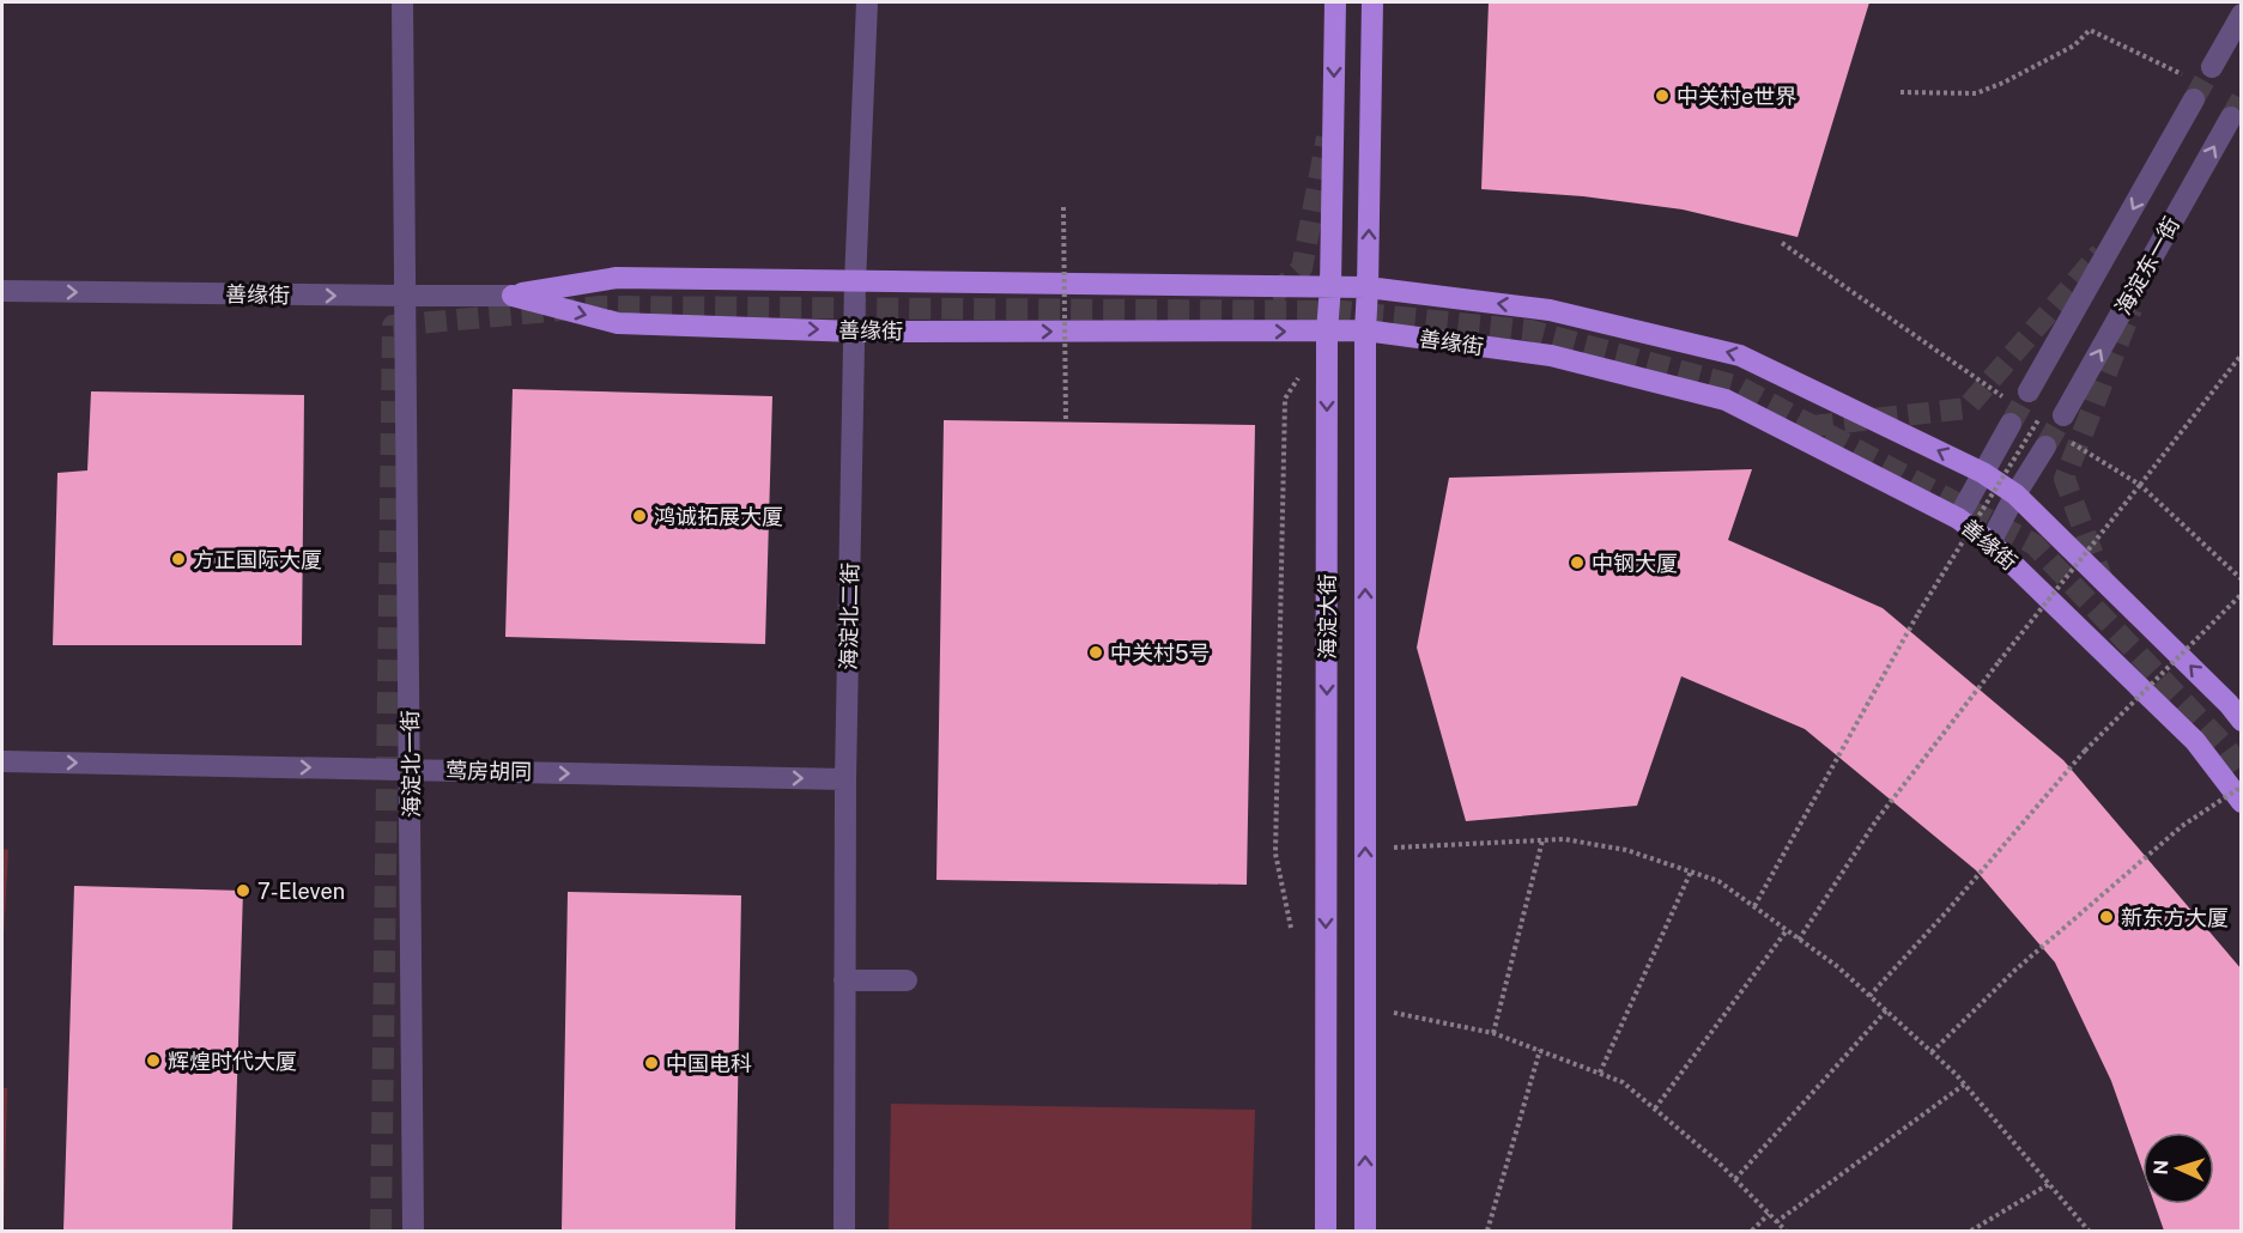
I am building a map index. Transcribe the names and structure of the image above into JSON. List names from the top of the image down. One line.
{"streets":{"main road":["善缘街","海淀大街"],"street":["海淀东一街","海淀北二街","海淀北一街","莺房胡同"]},"crossings":[["善缘街","海淀北二街"],["善缘街","海淀大街"],["善缘街","海淀北一街"],["海淀北二街","莺房胡同"],["海淀北一街","莺房胡同"]],"one_way":["莺房胡同"],"places":["中关村e世界","鸿诚拓展大厦","方正国际大厦","中钢大厦","中关村5号","7-Eleven","新东方大厦","辉煌时代大厦","中国电科"],"north":"left"}
